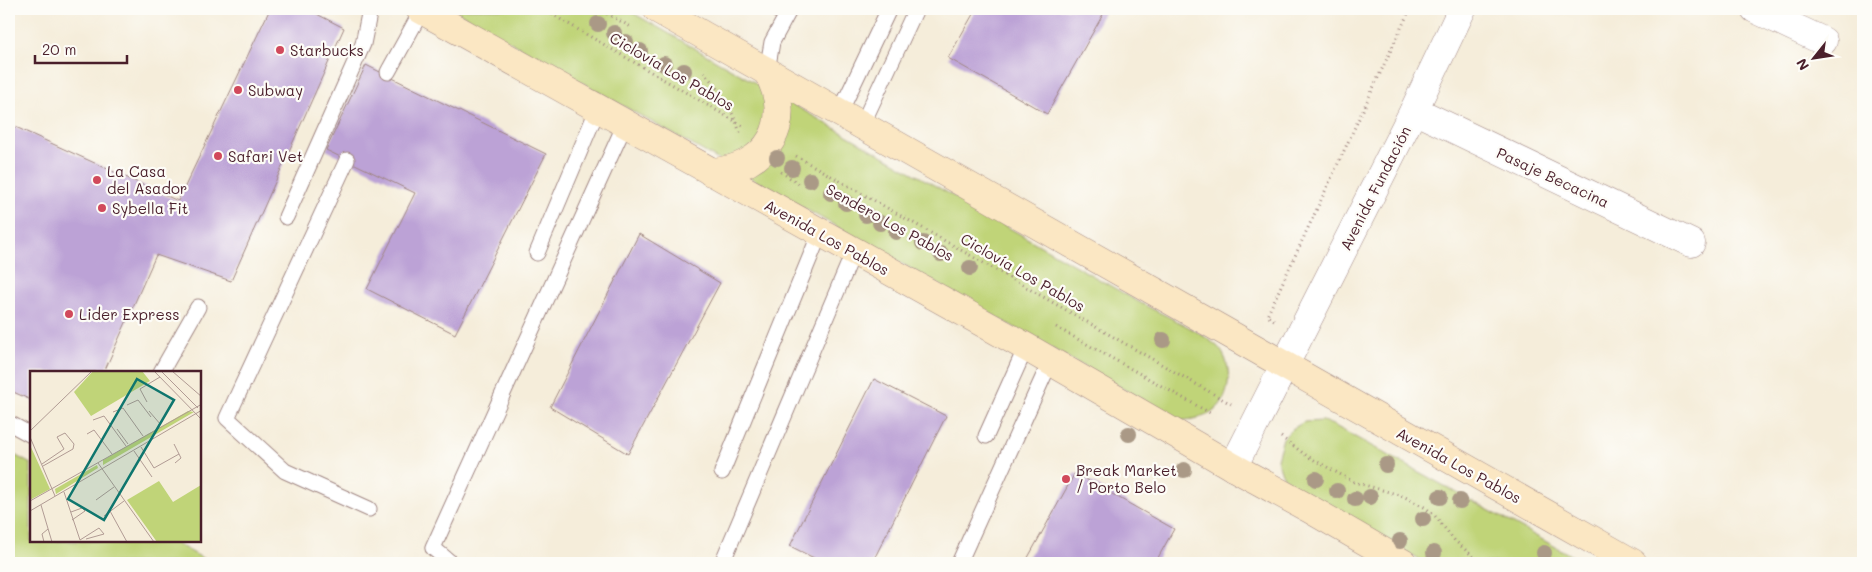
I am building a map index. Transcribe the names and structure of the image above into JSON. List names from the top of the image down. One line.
{"streets":{"main road":["Avenida Los Pablos"],"street":["Pasaje Becacina","Avenida Fundación"],"path":["Ciclovía Los Pablos"]},"crossings":[["Pasaje Becacina","Avenida Fundación"],["Avenida Fundación","Avenida Los Pablos"]],"places":["Starbucks","Subway","Safari Vet","La Casa del Asador","Sybella Fit","Lider Express","Break Market / Porto Belo"],"scale_bar":"20 m","north":"bottom left"}
